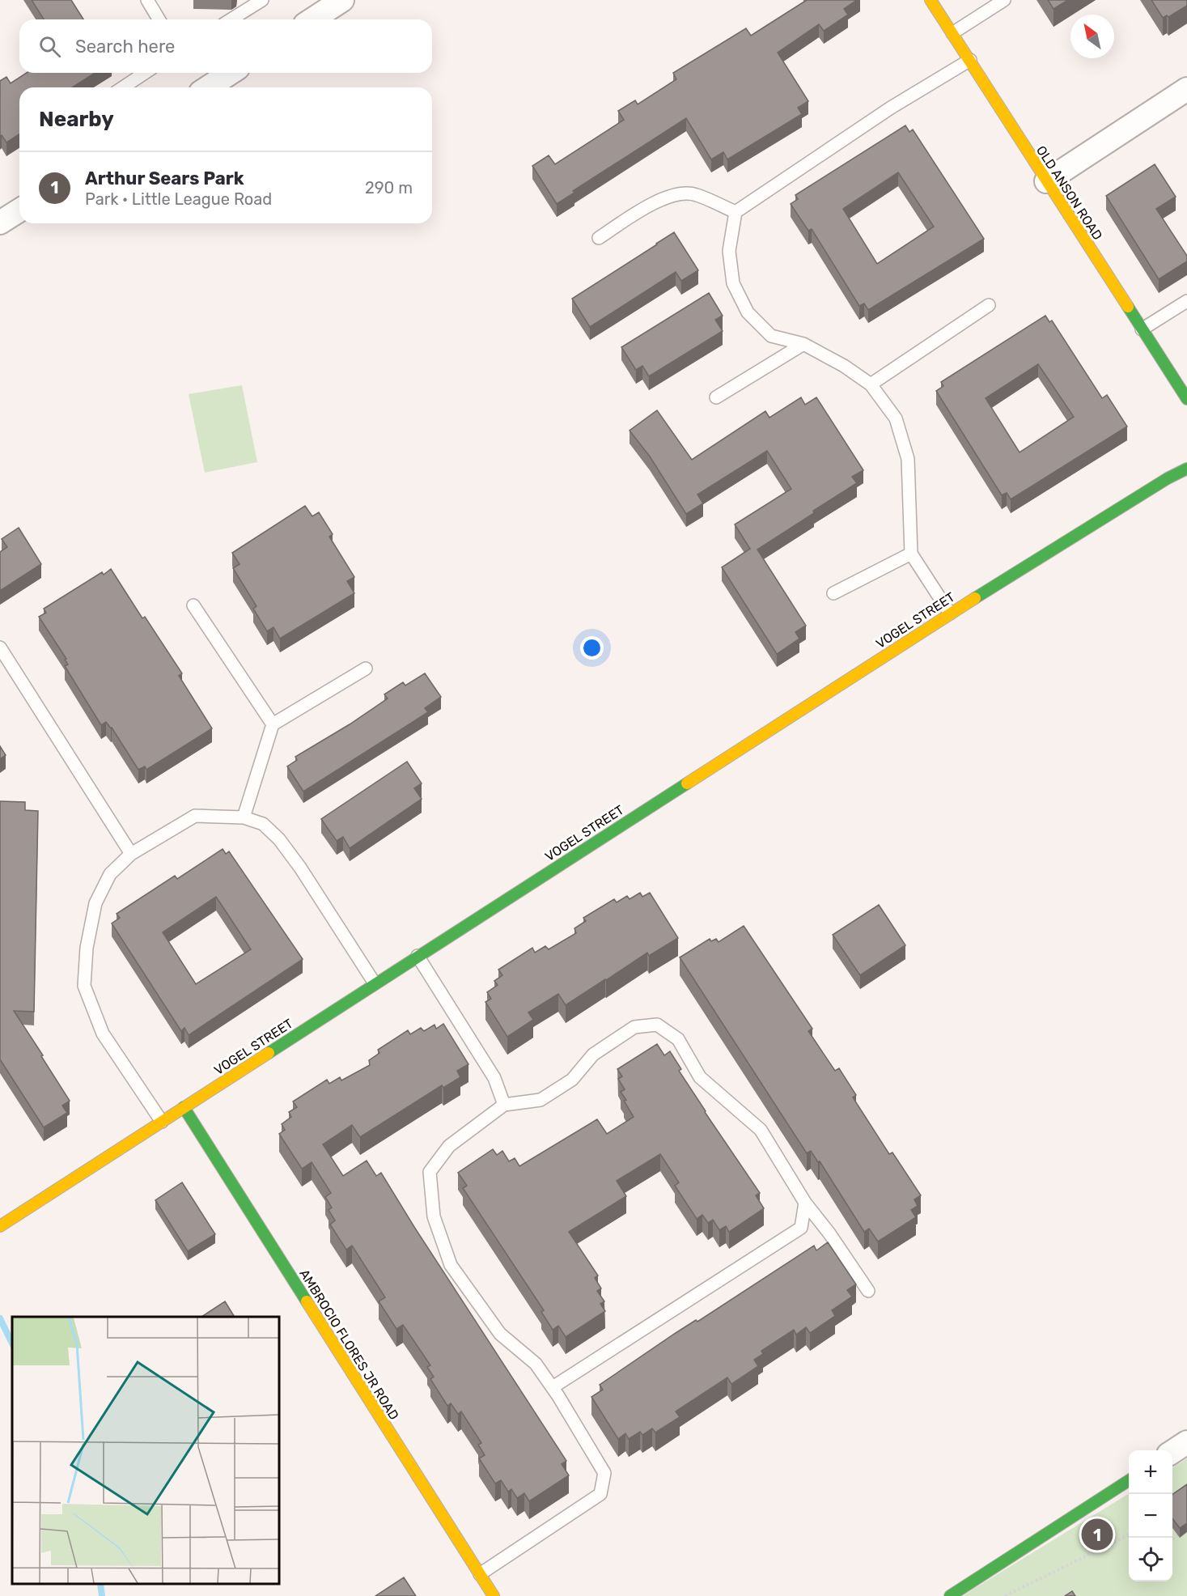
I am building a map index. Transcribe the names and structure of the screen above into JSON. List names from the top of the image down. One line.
{"streets":{"street":["OLD ANSON ROAD","VOGEL STREET","AMBROCIO FLORES JR ROAD"]},"crossings":[["VOGEL STREET","AMBROCIO FLORES JR ROAD"]],"north":"top left","page":{"search":"Search here","heading":"Nearby","list":[{"mark":"1","name":"Arthur Sears Park","note":"Park · Little League Road","value":"290 m"}],"map_buttons":["+","−"],"pins":"1"}}
